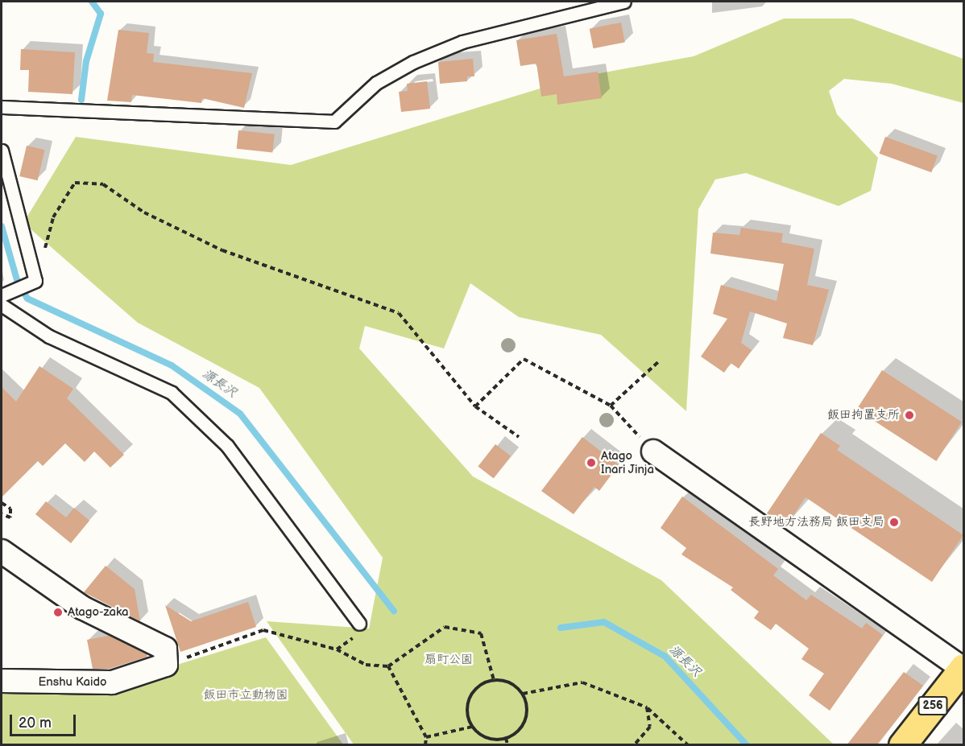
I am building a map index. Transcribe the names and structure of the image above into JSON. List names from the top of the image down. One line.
{"streets":{"highway":["256"],"street":["Enshu Kaido"]},"water":["源長沢"],"parks":["扇町公園","飯田市立動物園"],"places":["飯田拘置支所","Atago Inari Jinja","長野地方法務局 飯田支局","Atago-zaka"],"scale_bar":"20 m"}
